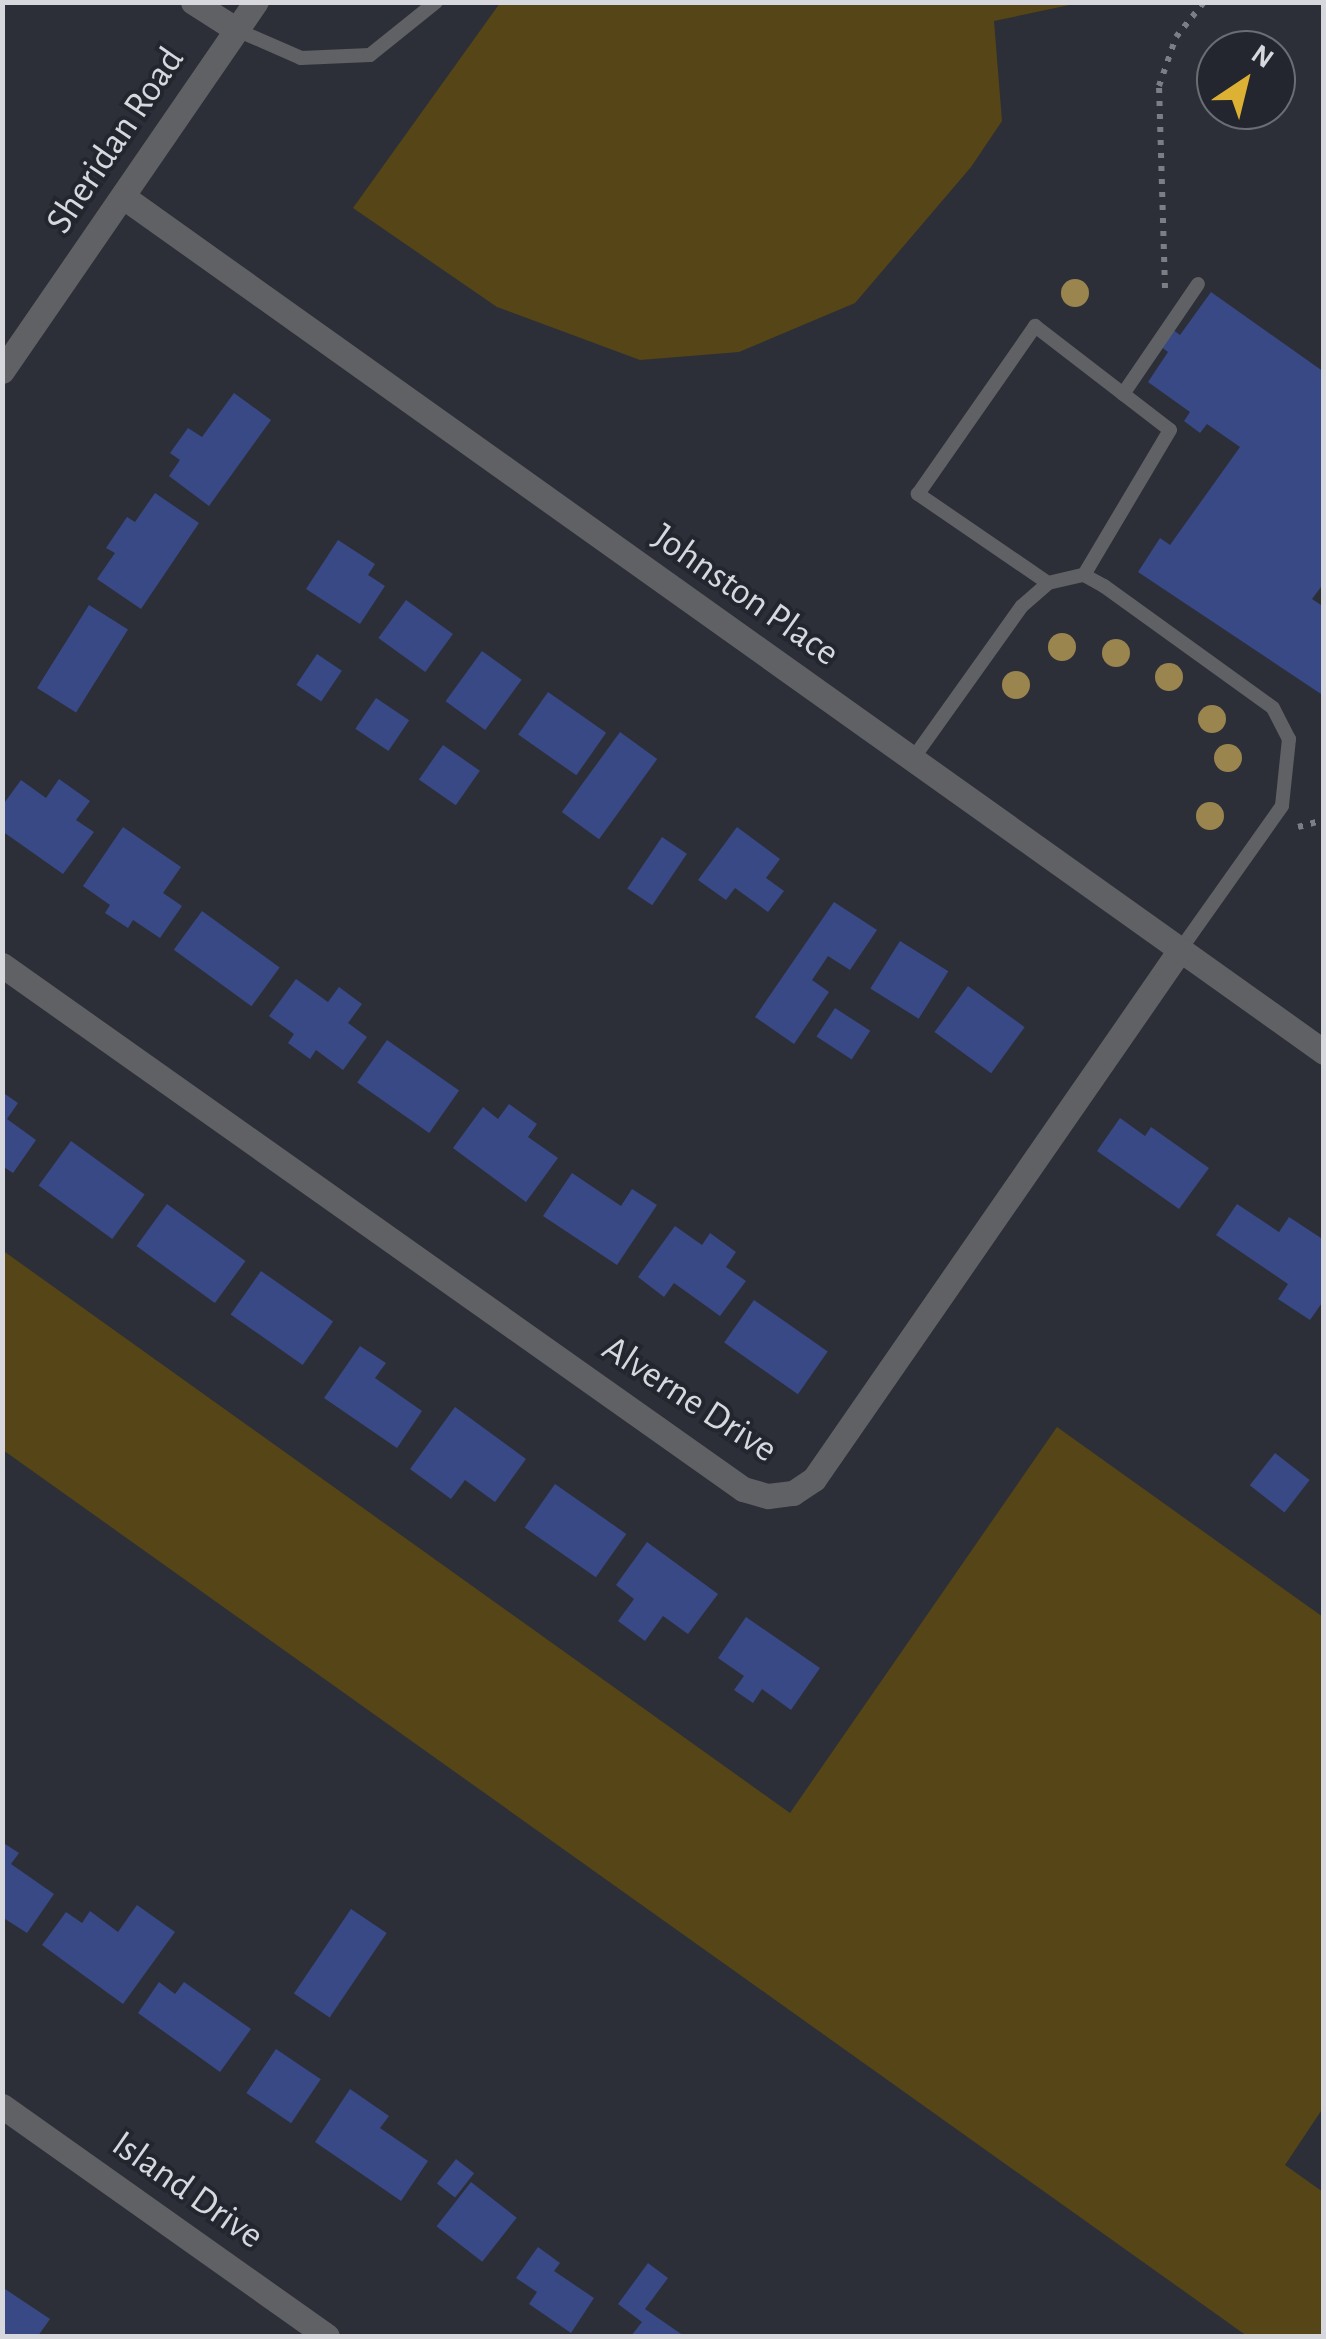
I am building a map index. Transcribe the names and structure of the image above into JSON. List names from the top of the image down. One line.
{"streets":{"street":["Sheridan Road","Johnston Place","Alverne Drive","Island Drive"]},"crossings":[["Sheridan Road","Johnston Place"],["Johnston Place","Alverne Drive"]],"north":"top right"}
